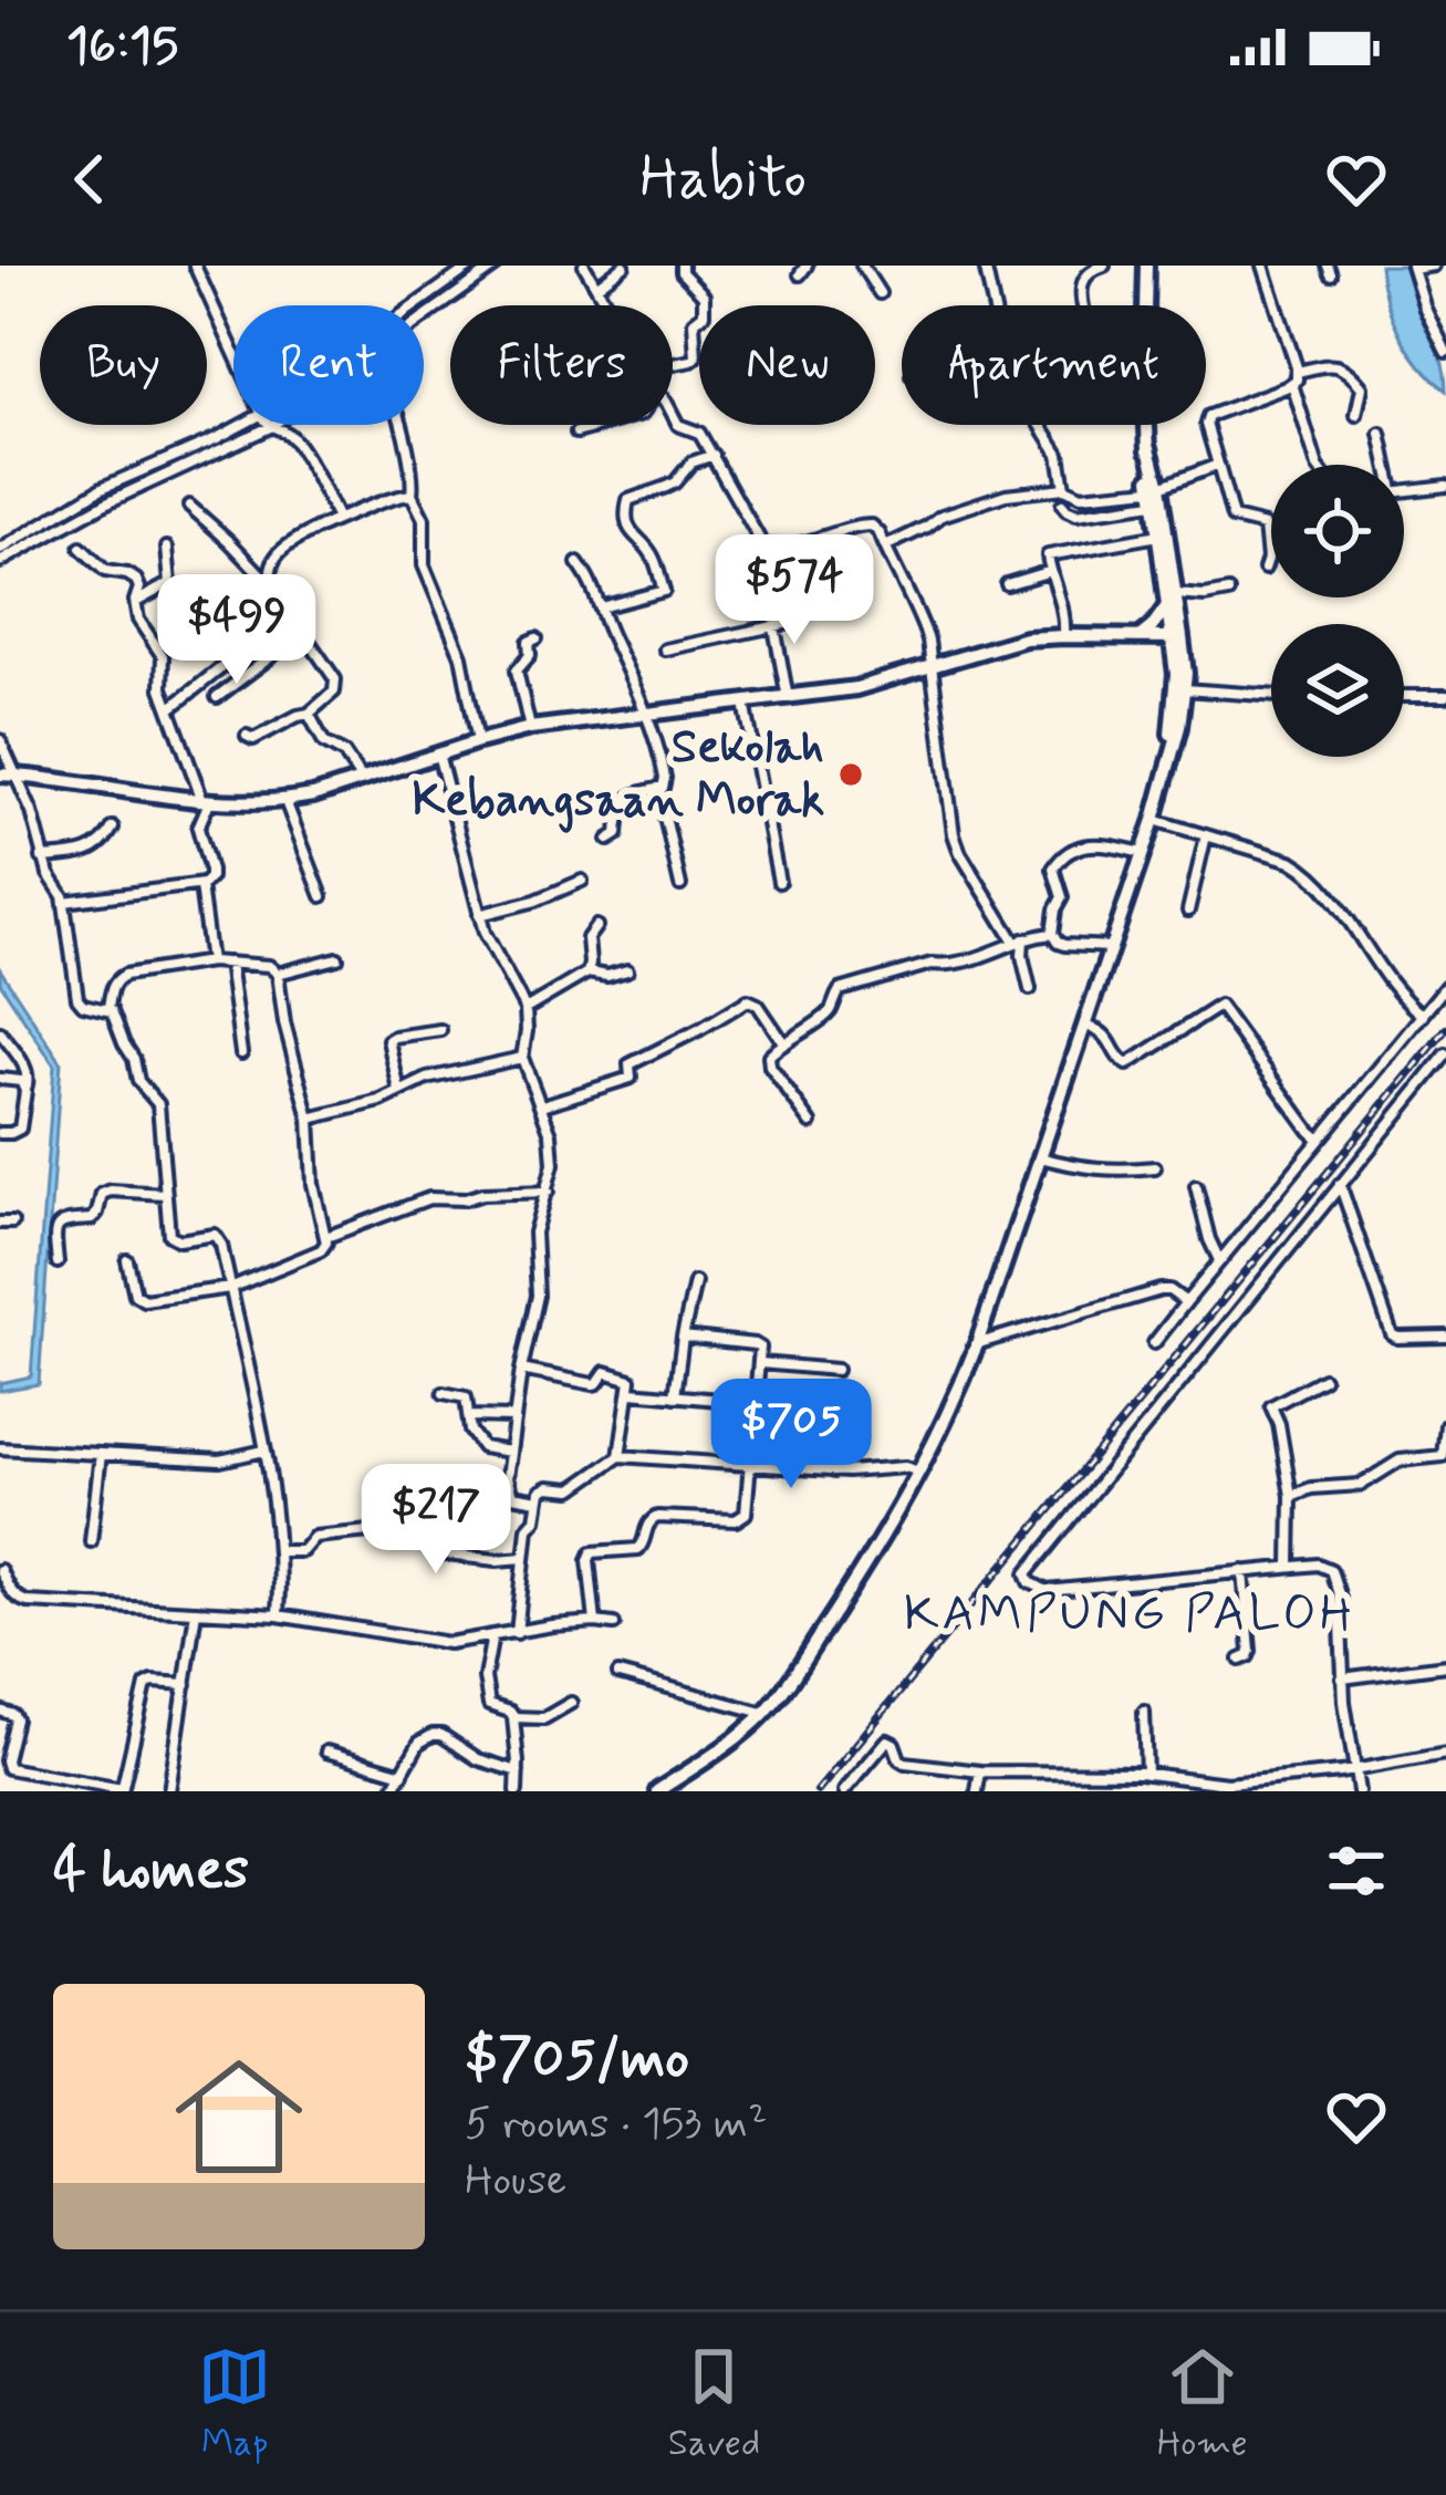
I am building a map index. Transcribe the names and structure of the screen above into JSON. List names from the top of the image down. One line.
{"districts":["KAMPUNG PALOH"],"places":["Sekolah Kebangsaan Morak"],"page":{"status":"16:15","header":"Habito","chip":["Buy","Rent","Filters","New","Apartment"],"price":["$574","$499","$705","$217"],"heading":"4 homes","list":[{"name":"$705/mo","note":"5 rooms · 153 m² · House"}],"tabs":["Map","Saved","Home"]}}
